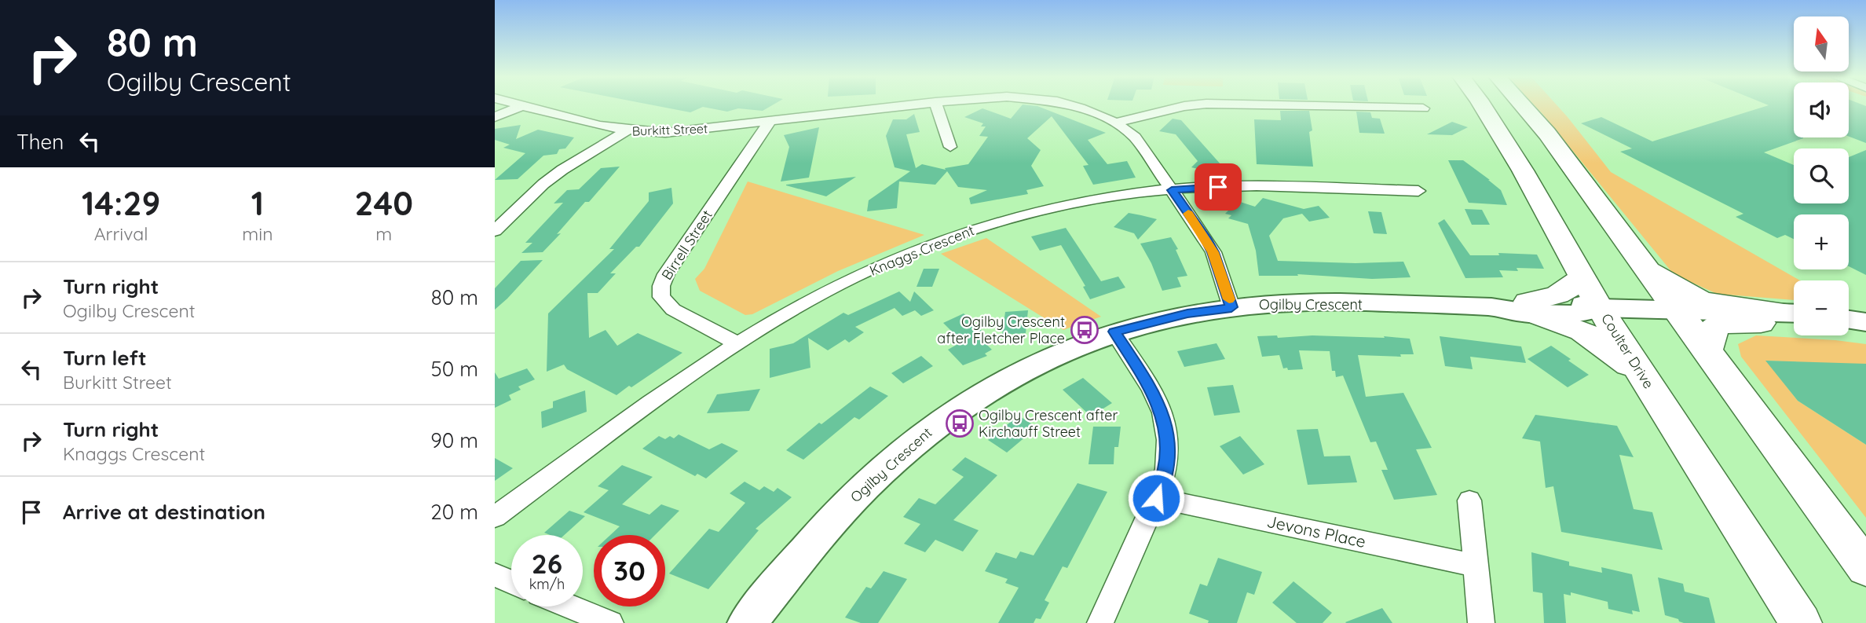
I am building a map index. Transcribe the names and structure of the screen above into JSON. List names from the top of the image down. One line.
{"streets":{"main road":["Coulter Drive"],"street":["Burkitt Street","Birrell Street","Knaggs Crescent","Ogilby Crescent","Jevons Place"]},"crossings":[["Burkitt Street","Birrell Street"],["Burkitt Street","Knaggs Crescent"],["Burkitt Street","Ogilby Crescent"],["Birrell Street","Knaggs Crescent"],["Ogilby Crescent","Coulter Drive"]],"places":{"bus stop":["Ogilby Crescent after Fletcher Place","Ogilby Crescent after Kirchauff Street"]},"north":"top","page":{"turn":["80 m","Ogilby Crescent"],"map_buttons":["+","−"],"then":"Then","eta":["14:29","Arrival","1","min","240","m"],"list":[{"name":"Turn right","note":"Ogilby Crescent","value":"80 m"},{"name":"Turn left","note":"Burkitt Street","value":"50 m"},{"name":"Turn right","note":"Knaggs Crescent","value":"90 m"},{"name":"Arrive at destination","value":"20 m"}],"speed":"26 km/h","limit":"30"}}
